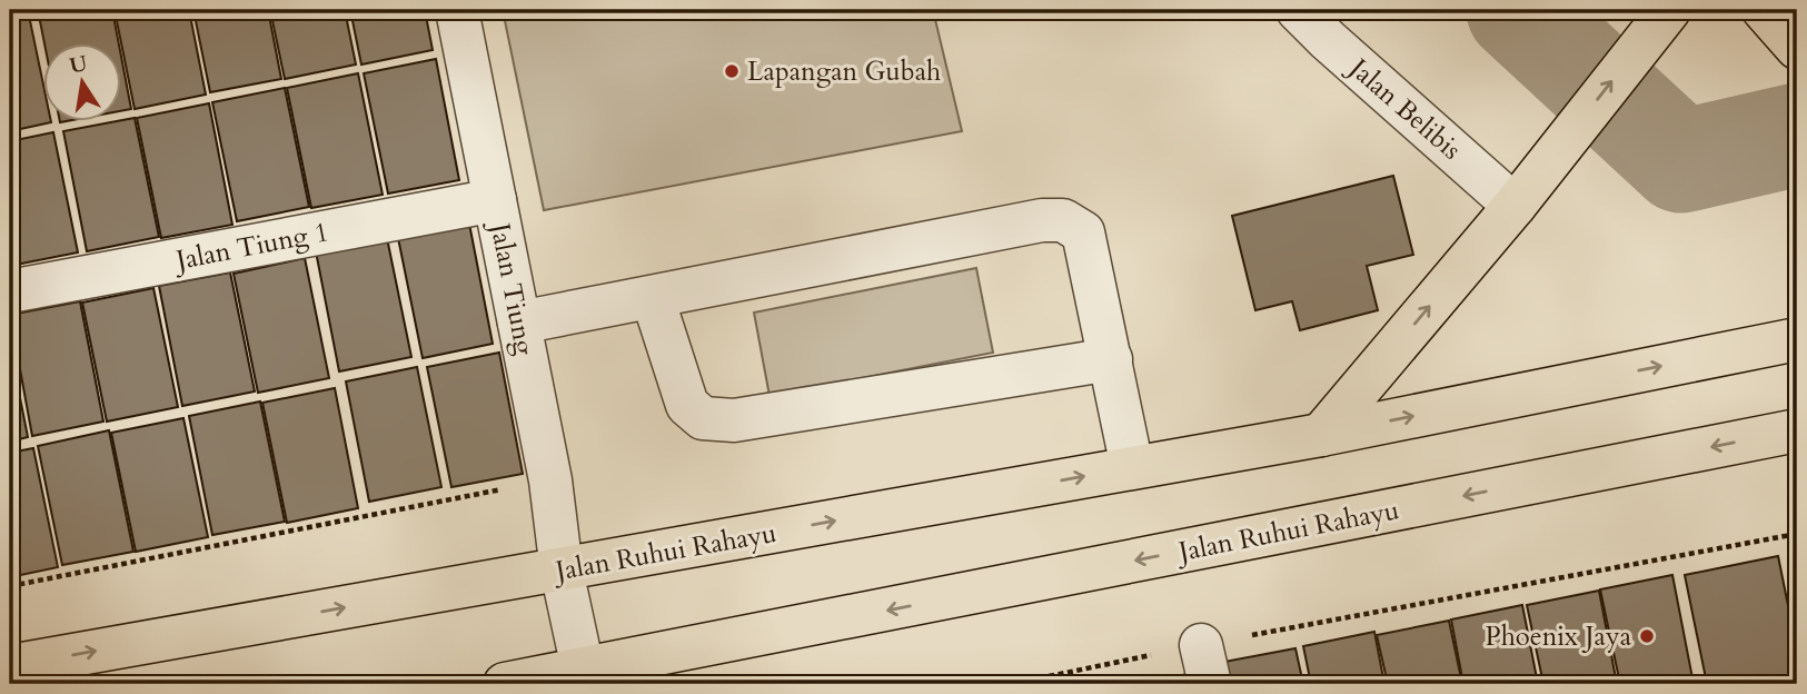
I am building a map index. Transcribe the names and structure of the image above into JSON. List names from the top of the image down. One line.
{"streets":{"main road":["Jalan Ruhui Rahayu"],"street":["Jalan Belibis","Jalan Tiung 1","Jalan Tiung"]},"crossings":[["Jalan Tiung 1","Jalan Tiung"],["Jalan Tiung","Jalan Ruhui Rahayu"]],"places":["Lapangan Gubah","Phoenix Jaya"],"north":"top"}
